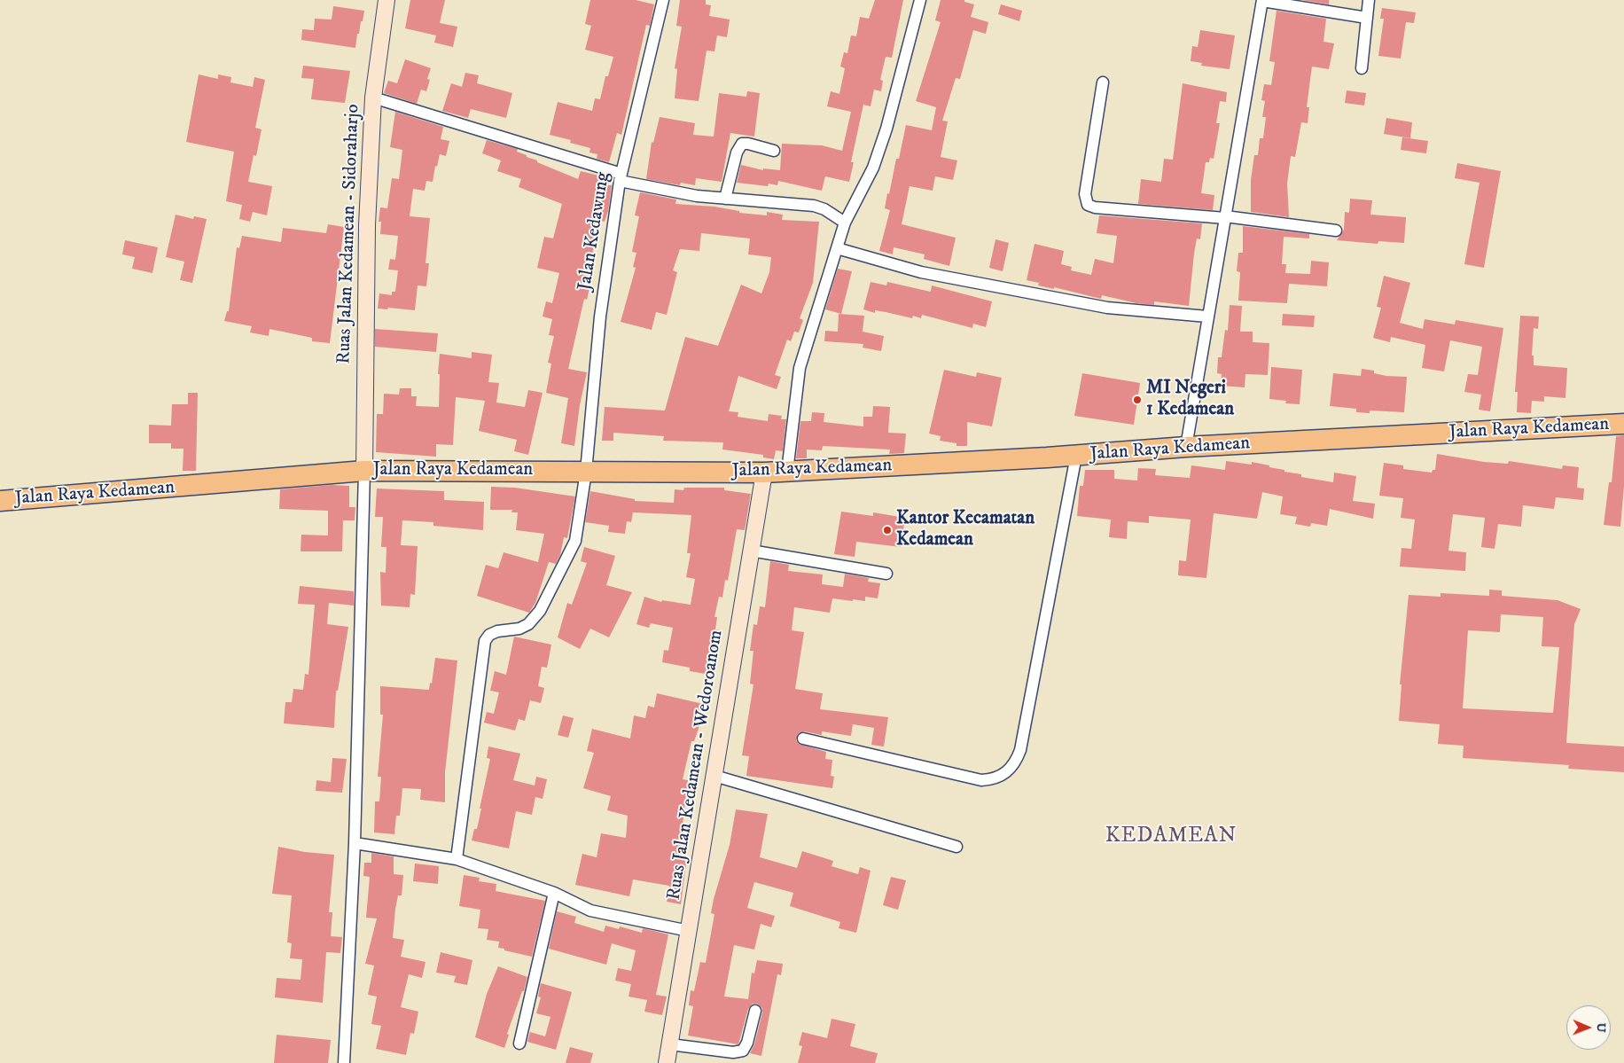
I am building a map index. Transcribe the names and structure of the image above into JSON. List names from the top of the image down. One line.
{"streets":{"highway":["Jalan Raya Kedamean"],"main road":["Ruas Jalan Kedamean - Sidoraharjo","Ruas Jalan Kedamean - Wedoroanom"],"street":["Jalan Kedawung"]},"crossings":[["Jalan Kedawung","Jalan Raya Kedamean"],["Ruas Jalan Kedamean - Sidoraharjo","Jalan Raya Kedamean"],["Jalan Raya Kedamean","Ruas Jalan Kedamean - Wedoroanom"]],"districts":["KEDAMEAN"],"places":["MI Negeri 1 Kedamean","Kantor Kecamatan Kedamean"],"north":"right"}
